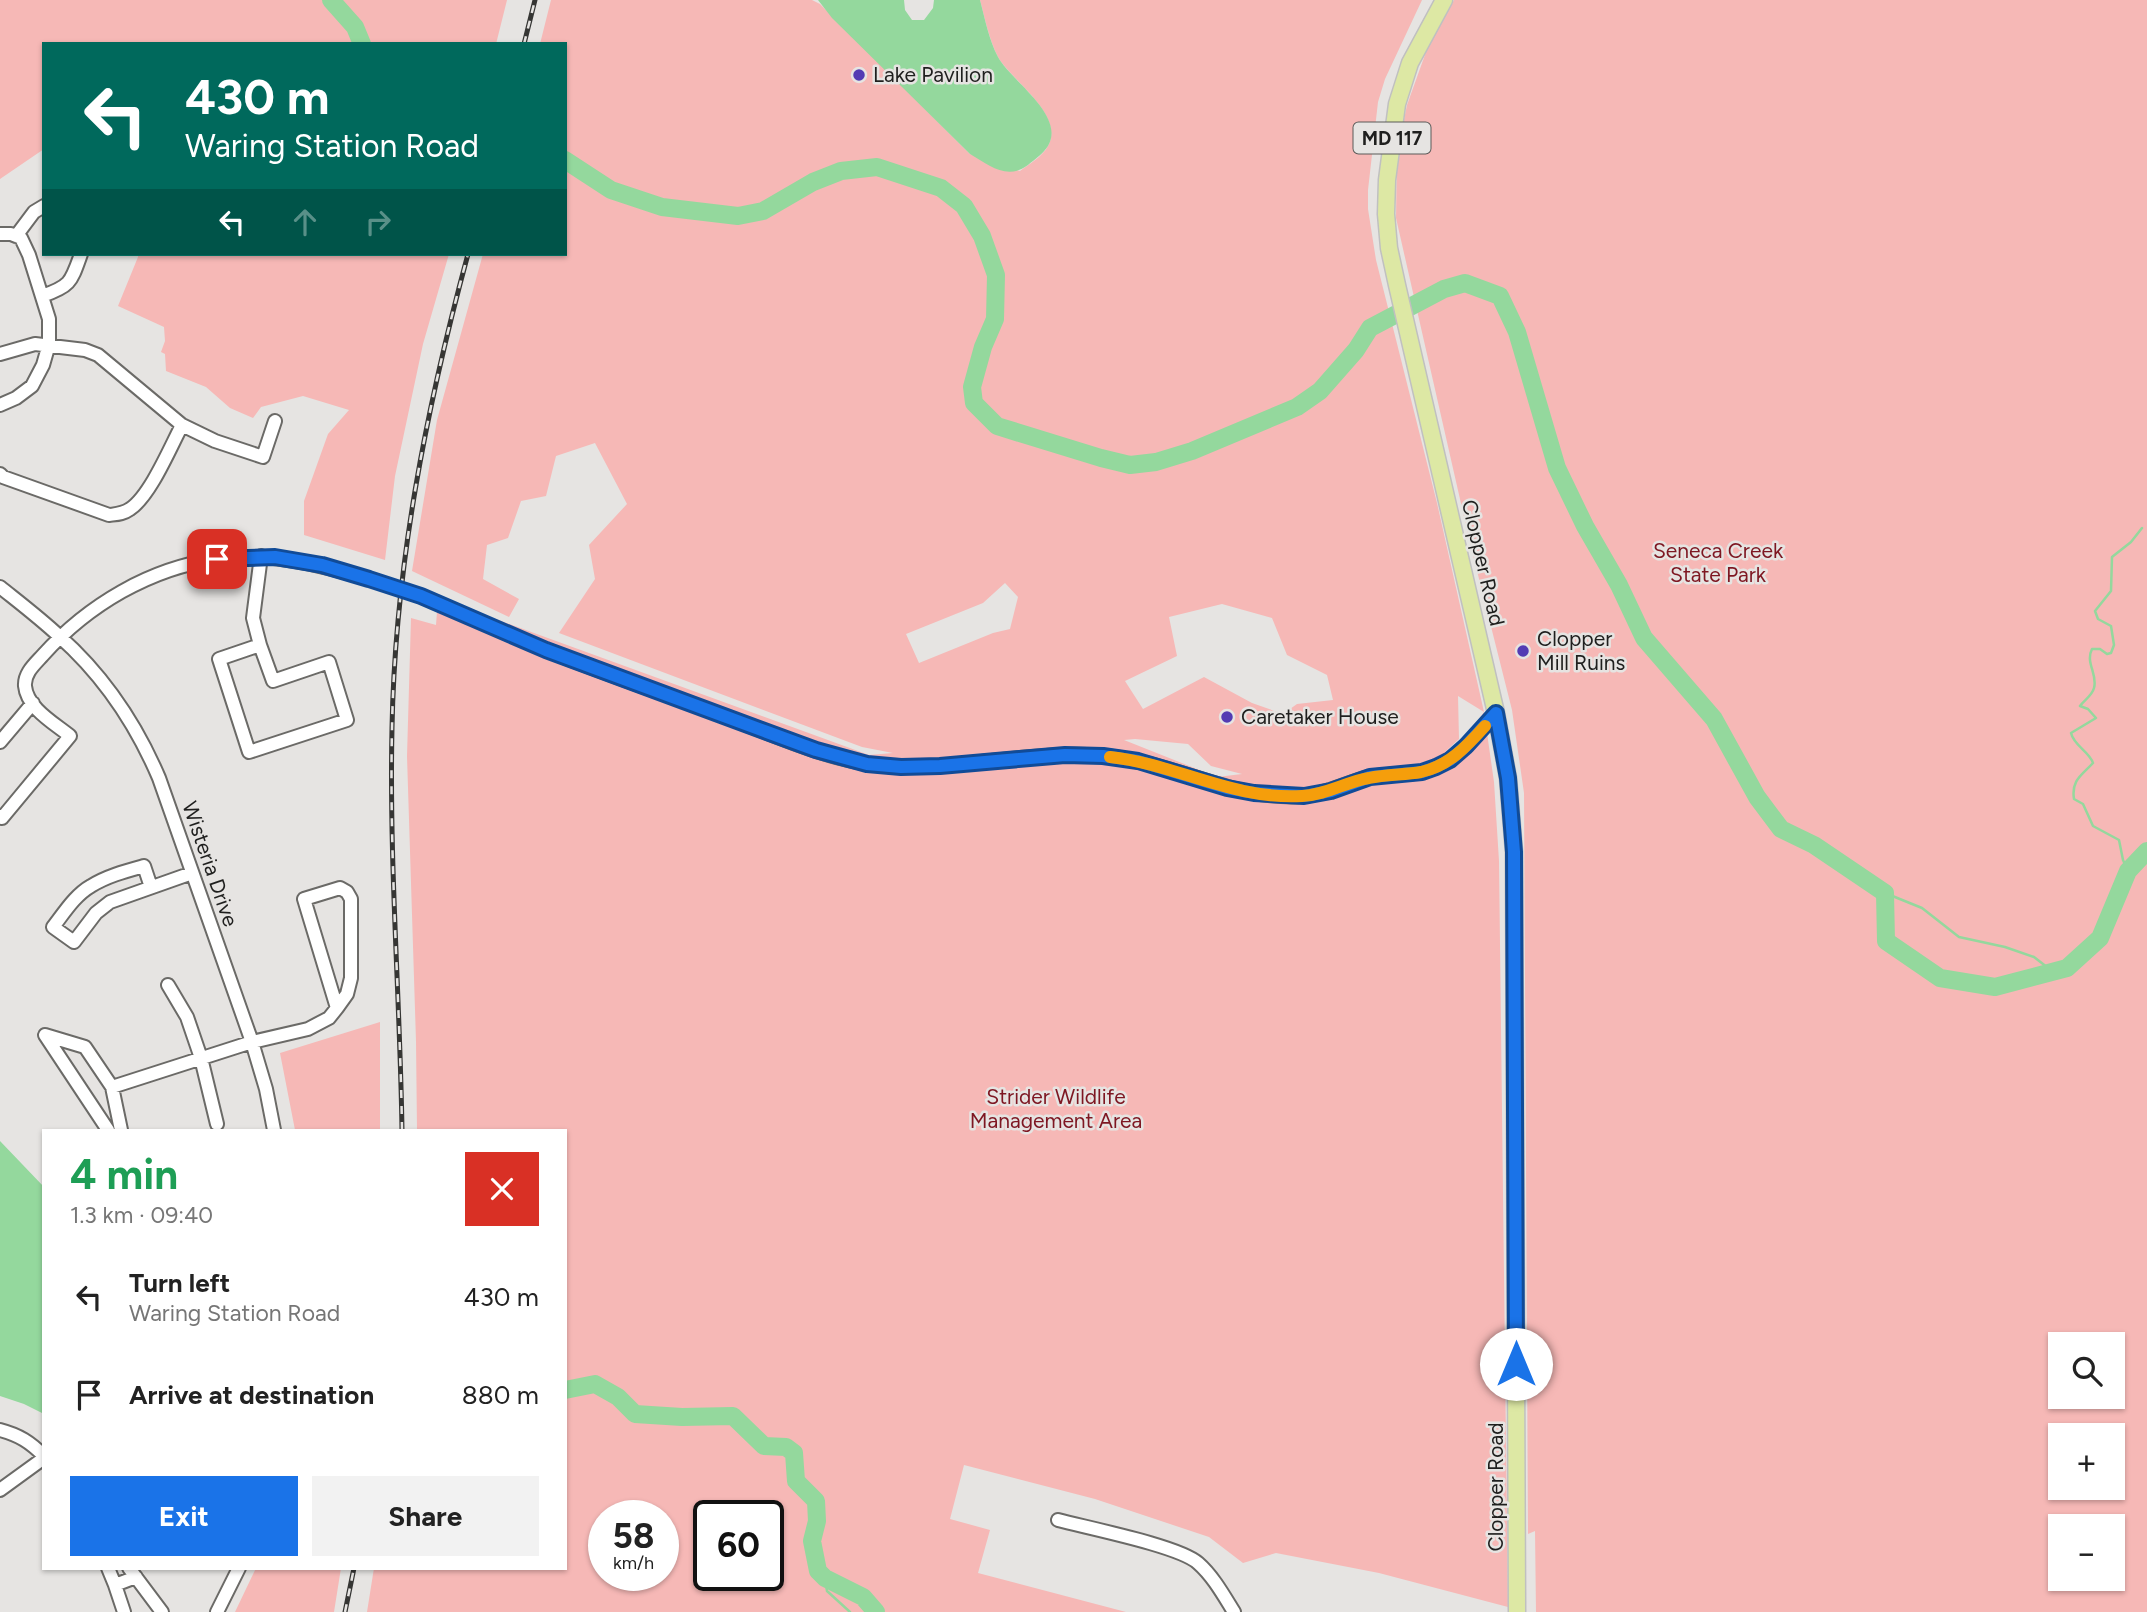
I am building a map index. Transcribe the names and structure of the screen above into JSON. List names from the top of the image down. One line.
{"streets":{"main road":["MD 117","Clopper Road"],"street":["Wisteria Drive"]},"parks":["Seneca Creek State Park","Strider Wildlife Management Area"],"places":["Lake Pavilion","Clopper Mill Ruins","Caretaker House"],"page":{"turn":["430 m","Waring Station Road"],"heading":["4 min","1.3 km · 09:40"],"list":[{"name":"Turn left","note":"Waring Station Road","value":"430 m"},{"name":"Arrive at destination","value":"880 m"}],"map_buttons":["+","−"],"buttons":["Exit","Share"],"speed":"58 km/h","limit":"60"}}
